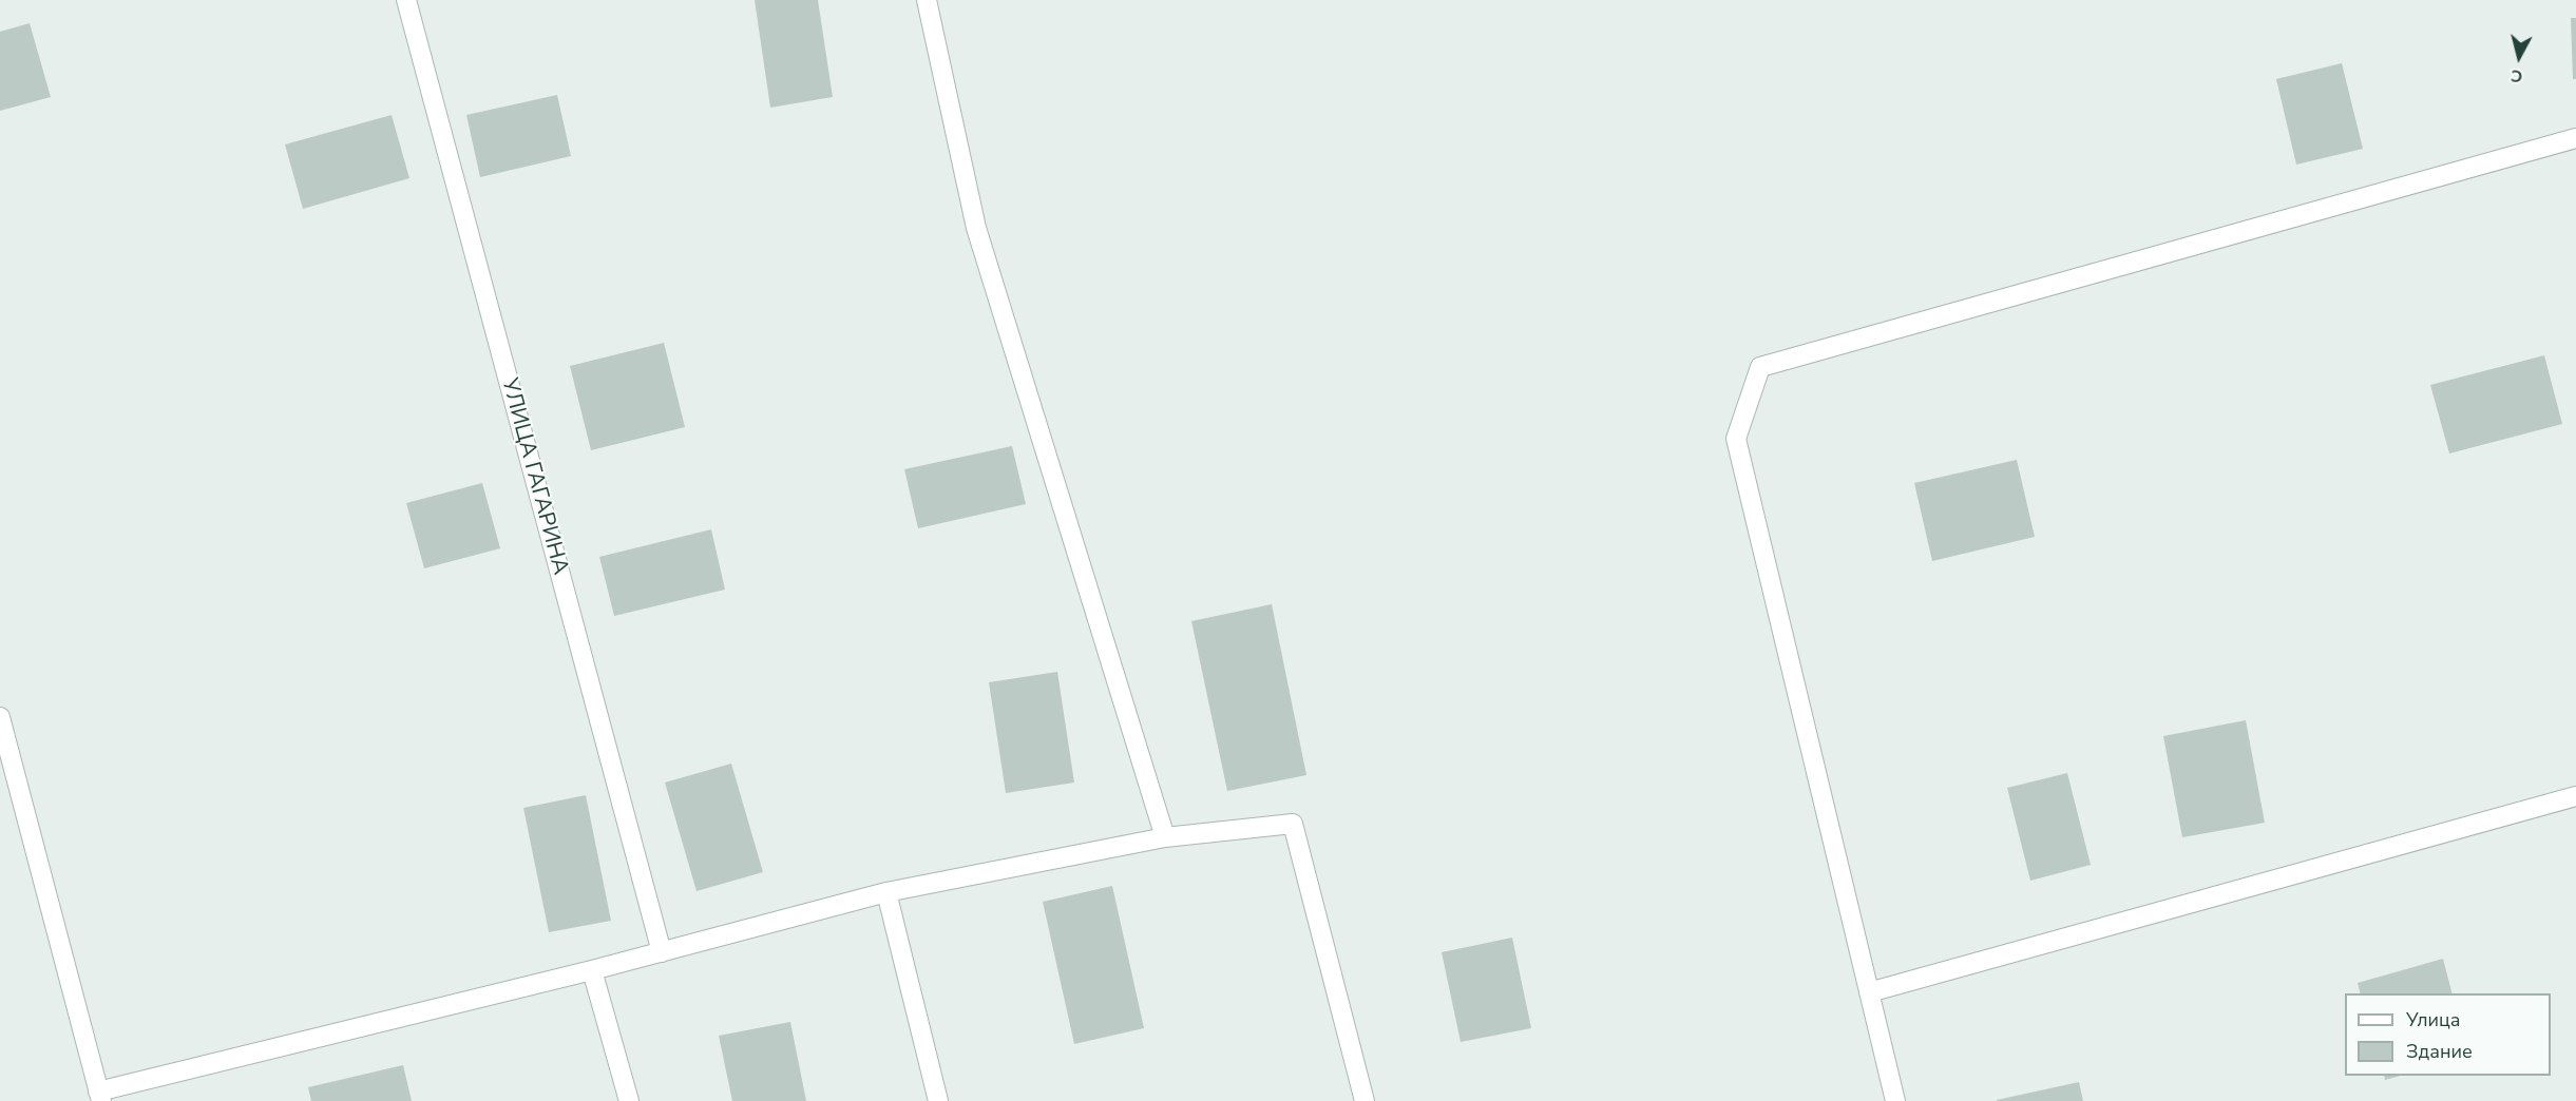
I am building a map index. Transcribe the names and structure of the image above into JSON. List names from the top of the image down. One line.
{"streets":{"street":["УЛИЦА ГАГАРИНА"]},"legend":["Улица","Здание"],"north":"bottom"}
